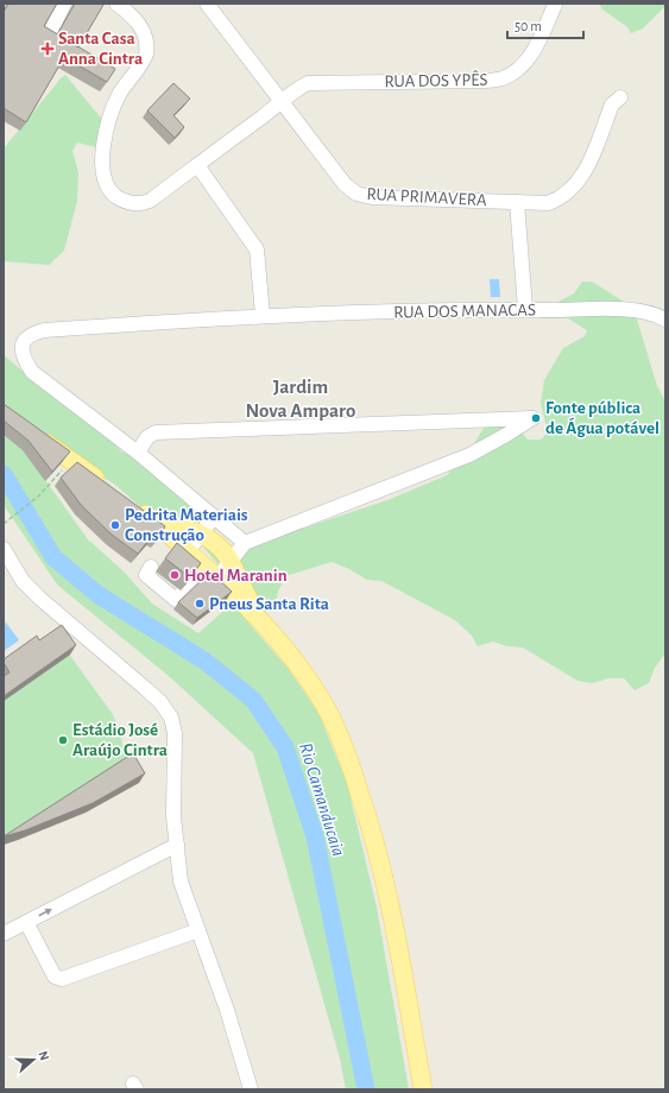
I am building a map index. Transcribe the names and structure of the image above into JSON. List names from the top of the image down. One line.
{"streets":{"street":["RUA DOS YPÊS","RUA PRIMAVERA","RUA DOS MANACAS"]},"crossings":[["RUA DOS YPÊS","RUA PRIMAVERA"]],"districts":["Jardim Nova Amparo"],"water":["Rio Camanducaia"],"places":{"health":["Santa Casa Anna Cintra"],"other":["Fonte pública de Água potável","Pedrita Materiais Construção","Hotel Maranin","Pneus Santa Rita","Estádio José Araújo Cintra"]},"scale_bar":"50 m","north":"right"}
